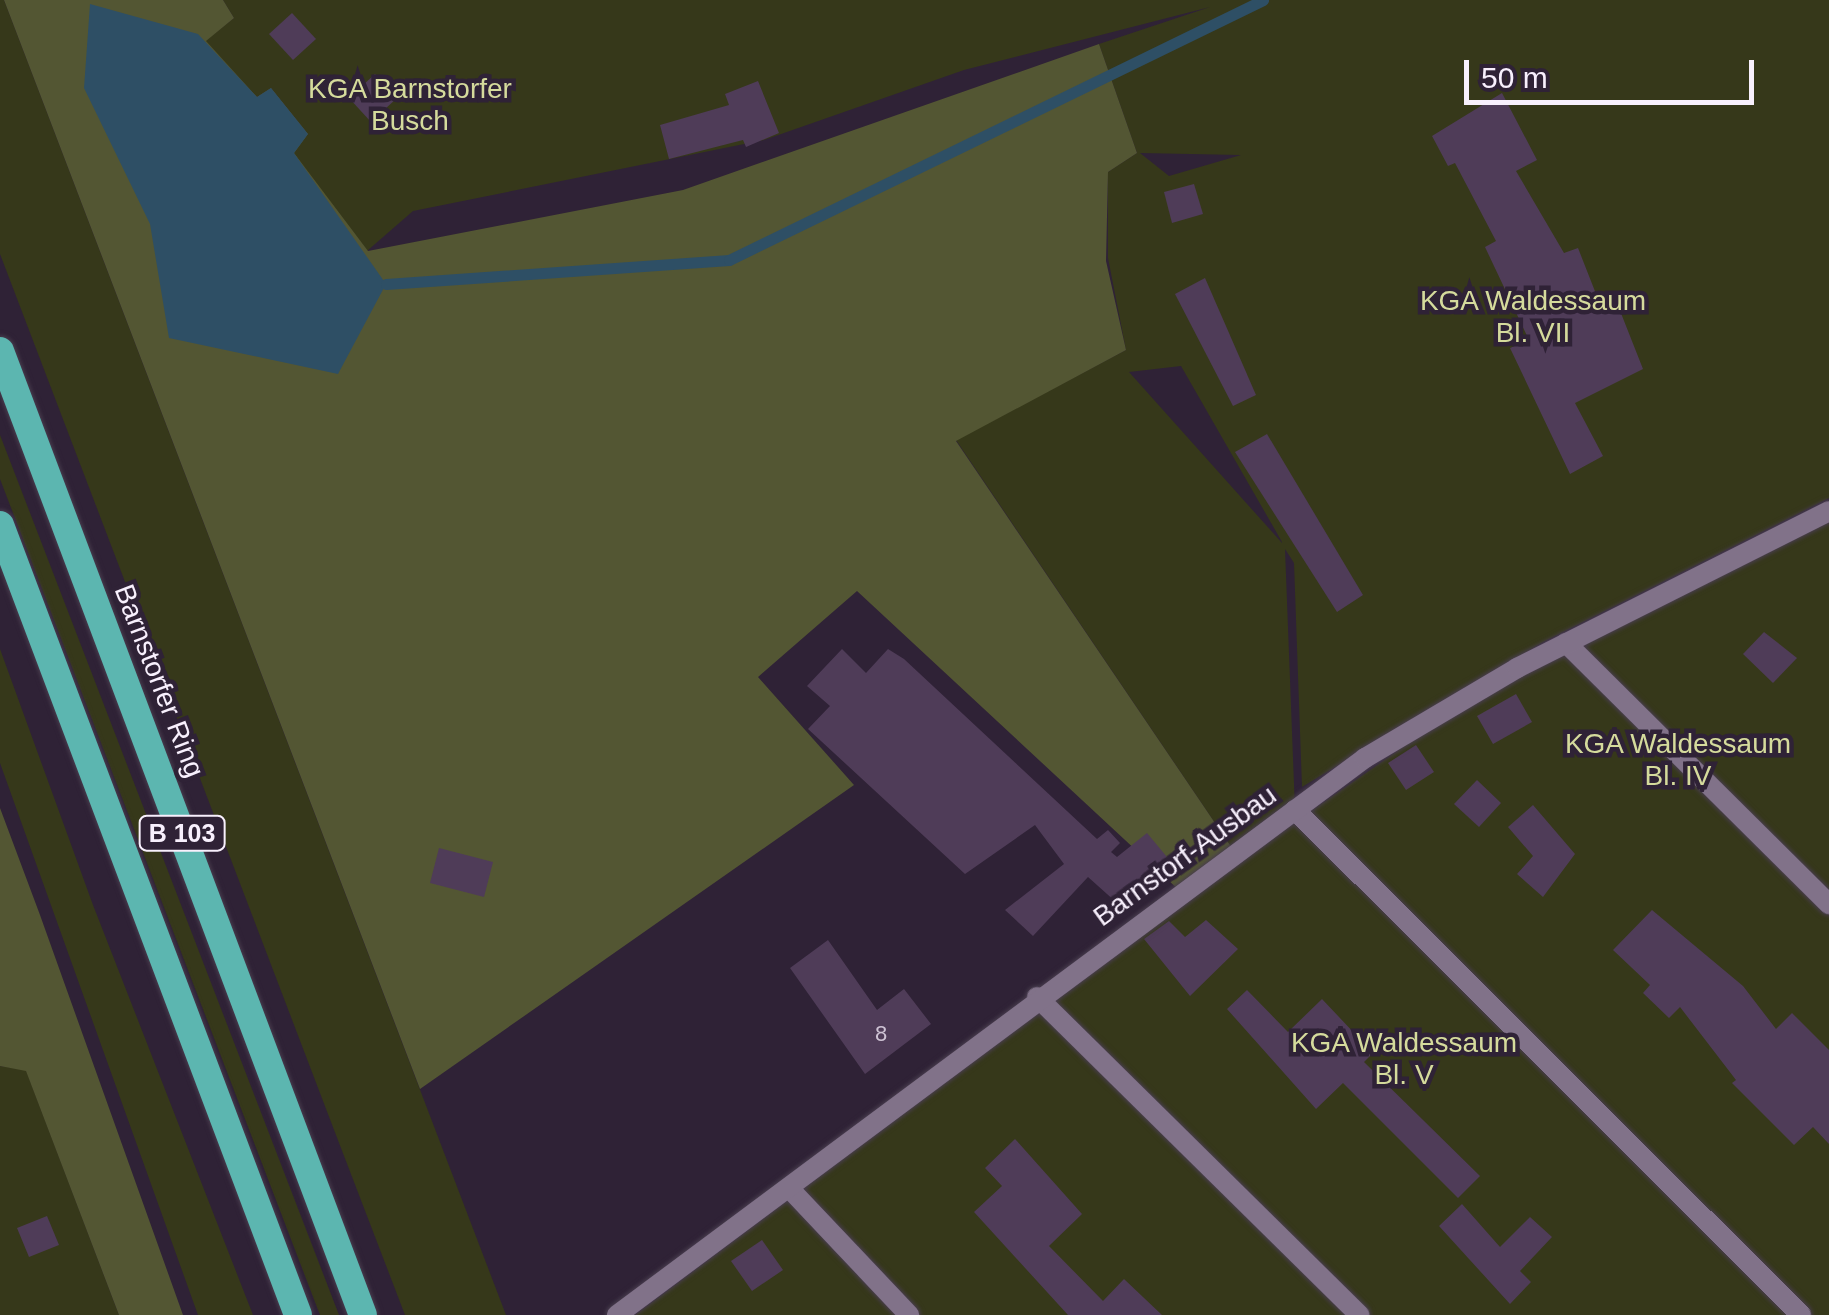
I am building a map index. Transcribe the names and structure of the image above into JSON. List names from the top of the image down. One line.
{"streets":{"highway":["Barnstorfer Ring","B 103"],"lane":["Barnstorf-Ausbau"]},"parks":["KGA Barnstorfer Busch","KGA Waldessaum Bl. VII","KGA Waldessaum Bl. IV","KGA Waldessaum Bl. V"],"house_numbers":["8"],"scale_bar":"50 m"}
